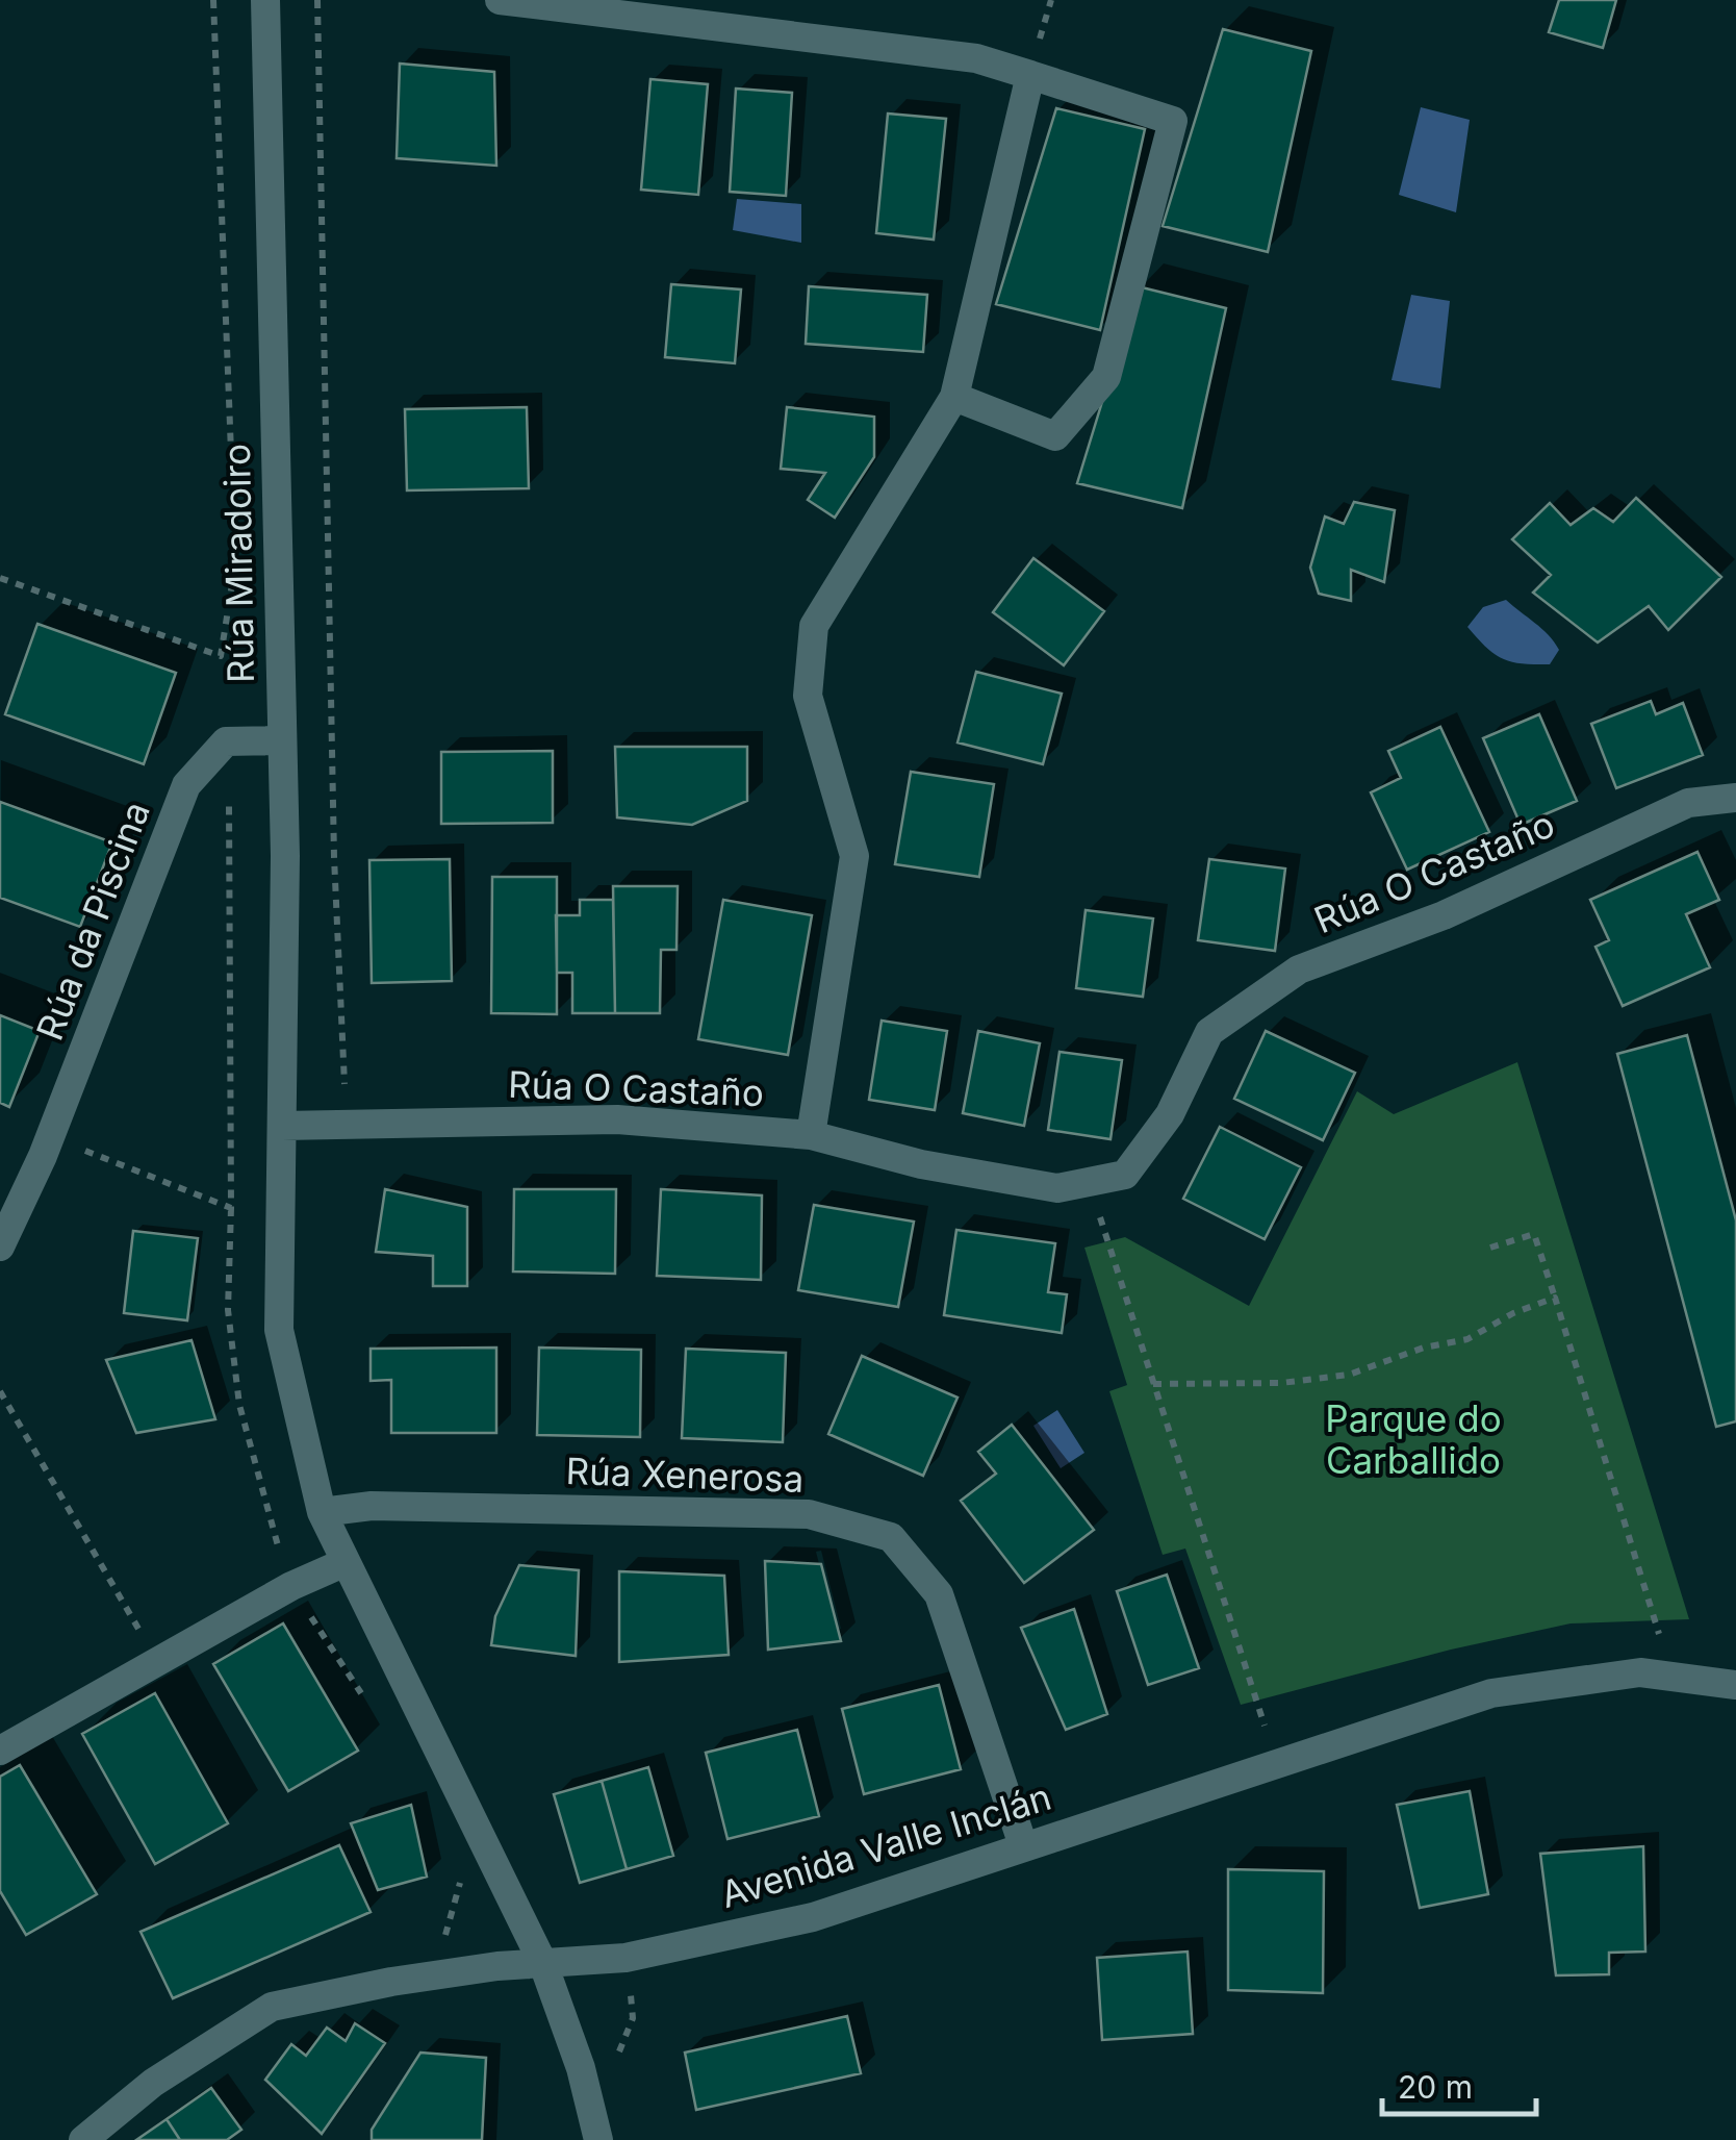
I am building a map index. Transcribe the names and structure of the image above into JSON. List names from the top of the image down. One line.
{"streets":{"street":["Rúa Miradoiro","Rúa O Castaño","Rúa da Piscina","Rúa Xenerosa","Avenida Valle Inclán"]},"crossings":[["Rúa Miradoiro","Rúa O Castaño"],["Rúa Miradoiro","Rúa da Piscina"],["Rúa Xenerosa","Avenida Valle Inclán"]],"parks":["Parque do Carballido"],"scale_bar":"20 m"}
